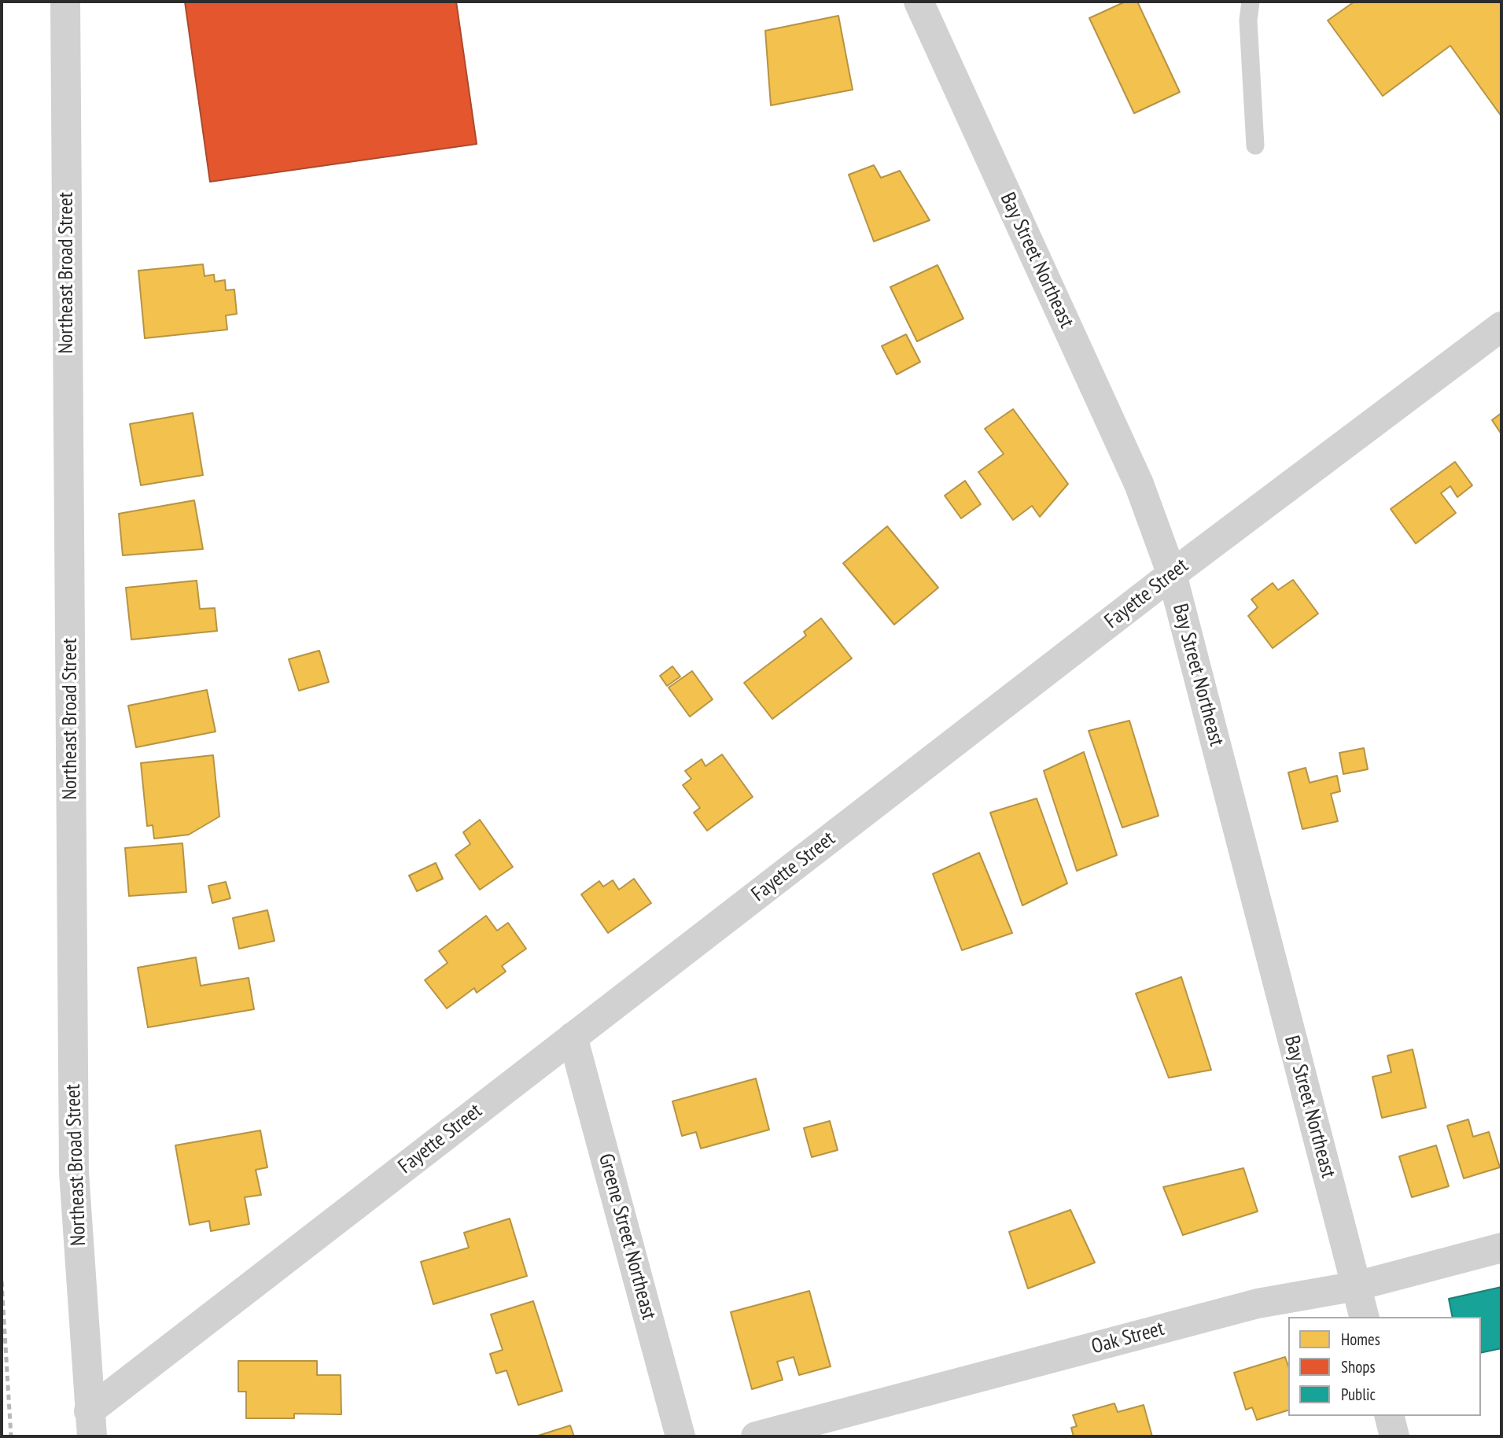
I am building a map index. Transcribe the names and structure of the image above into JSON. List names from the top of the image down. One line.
{"streets":{"street":["Bay Street Northeast","Northeast Broad Street","Fayette Street","Greene Street Northeast","Oak Street"]},"crossings":[["Bay Street Northeast","Fayette Street"],["Bay Street Northeast","Oak Street"],["Northeast Broad Street","Fayette Street"],["Fayette Street","Greene Street Northeast"]],"legend":["Homes","Shops","Public"]}
